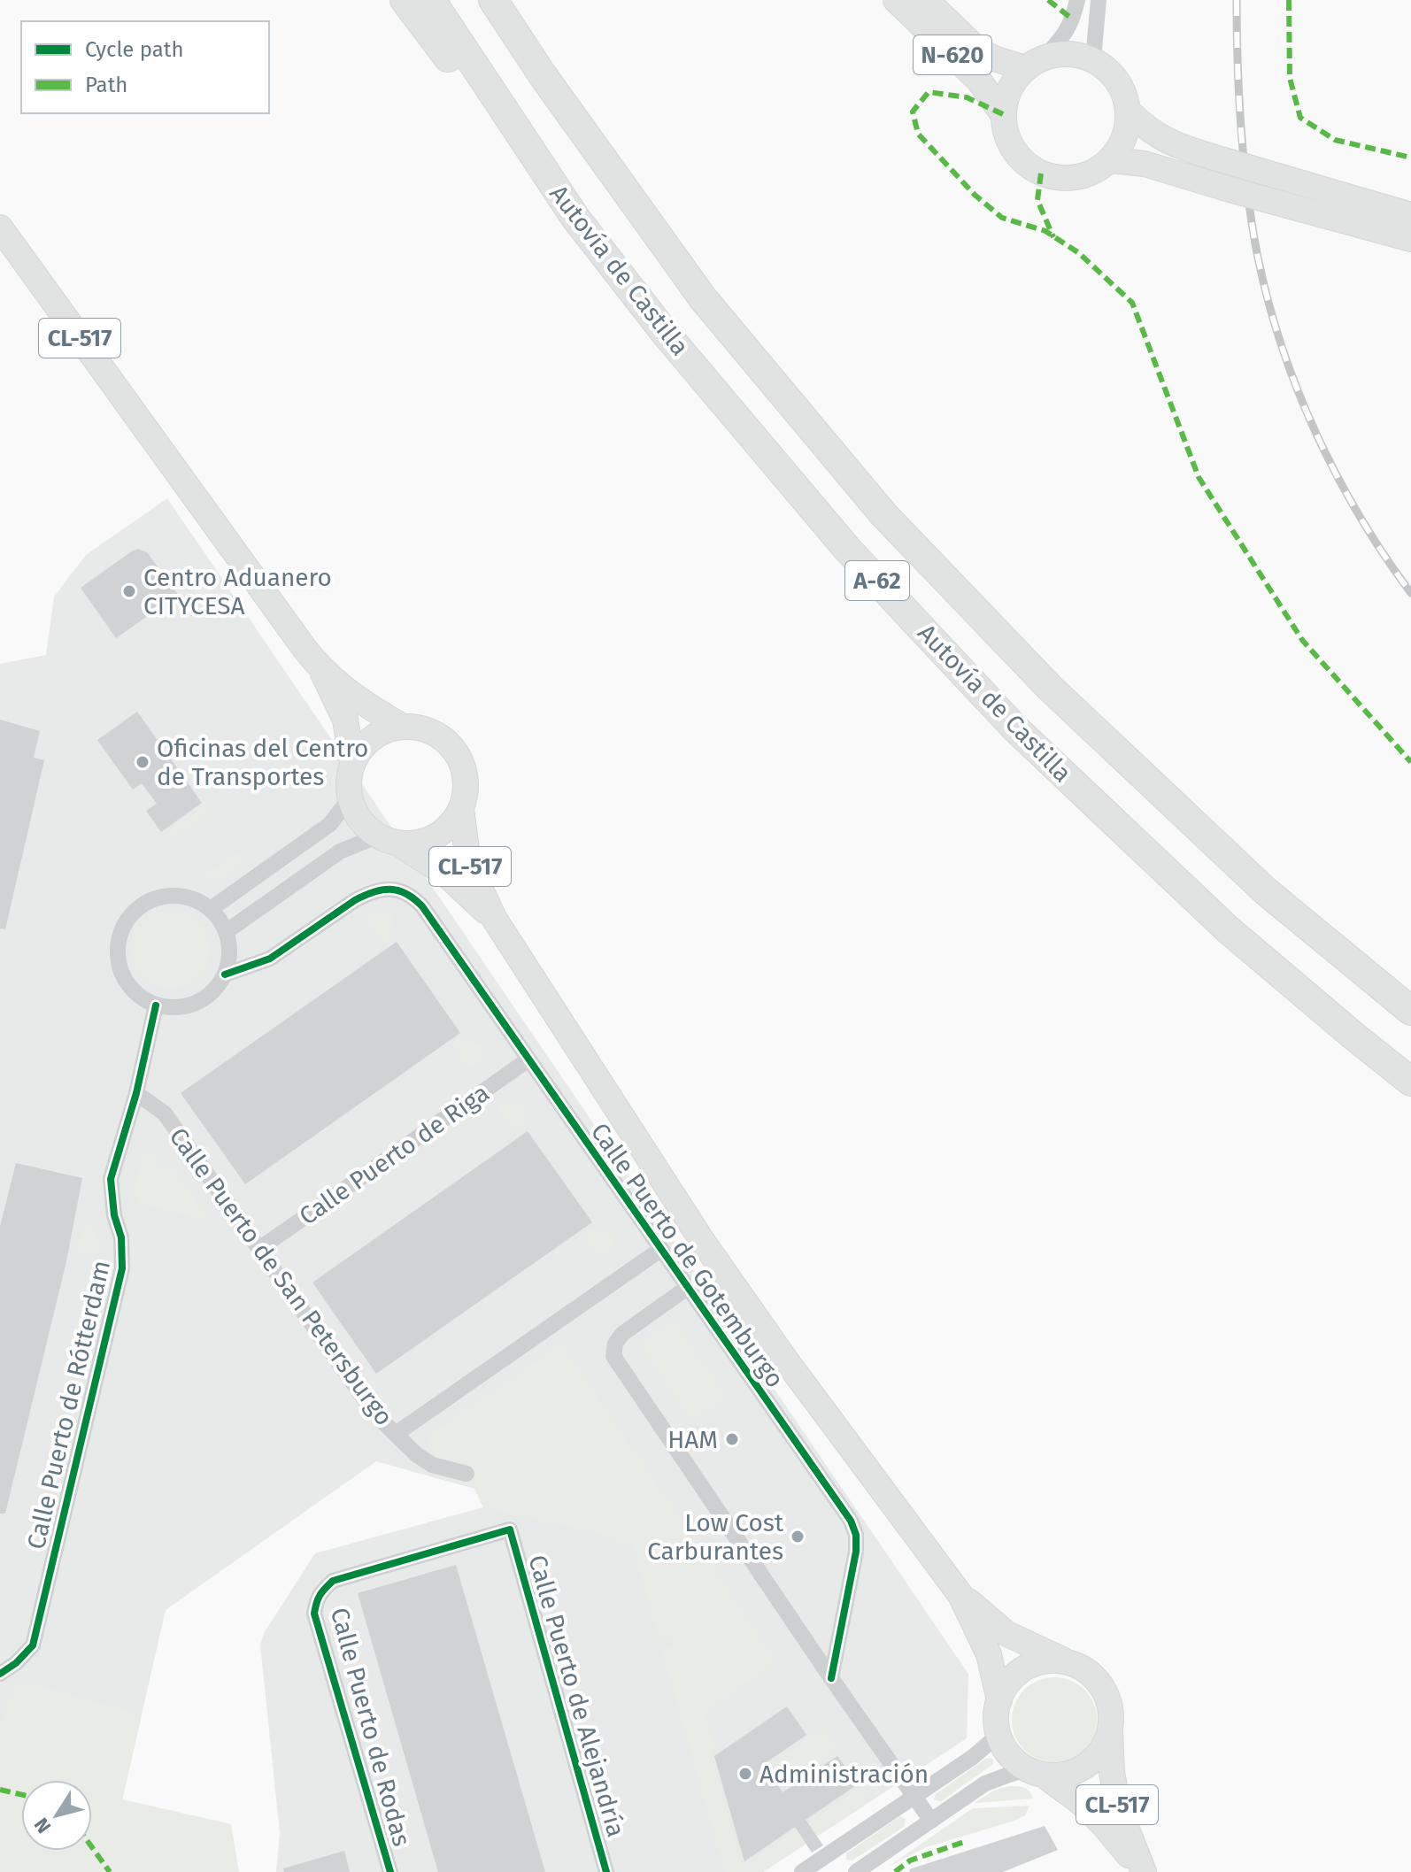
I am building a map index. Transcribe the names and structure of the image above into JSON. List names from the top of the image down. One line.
{"streets":{"highway":["Autovía de Castilla","A-62"],"main road":["N-620","CL-517"],"street":["Calle Puerto de Riga","Calle Puerto de Gotemburgo","Calle Puerto de San Petersburgo","Calle Puerto de Rótterdam","Calle Puerto de Alejandría","Calle Puerto de Rodas"]},"crossings":[["Calle Puerto de Riga","Calle Puerto de Gotemburgo"],["Calle Puerto de Riga","Calle Puerto de San Petersburgo"],["Calle Puerto de Gotemburgo","Calle Puerto de Rótterdam"],["Calle Puerto de San Petersburgo","Calle Puerto de Rótterdam"],["Calle Puerto de Alejandría","Calle Puerto de Rodas"]],"places":["Centro Aduanero CITYCESA","Oficinas del Centro de Transportes","HAM","Low Cost Carburantes","Administración"],"legend":["Cycle path","Path"],"north":"bottom left"}
